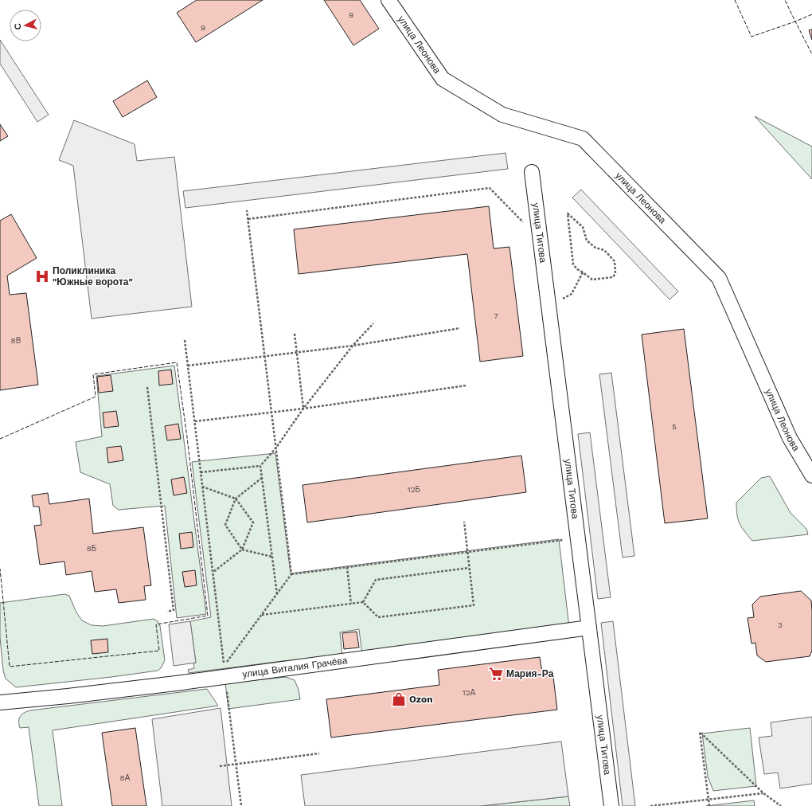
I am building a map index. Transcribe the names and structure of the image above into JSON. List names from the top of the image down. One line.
{"streets":{"street":["улица Леонова","улица Титова","улица Виталия Грачёва"]},"crossings":[["улица Титова","улица Виталия Грачёва"]],"places":{"hospital":["Поликлиника \"Южные ворота\""],"supermarket":["Мария-Ра"],"shop":["Ozon"]},"house_numbers":["9","9","7","8В","5","12Б","8Б","3","12А","8А"],"north":"left"}
